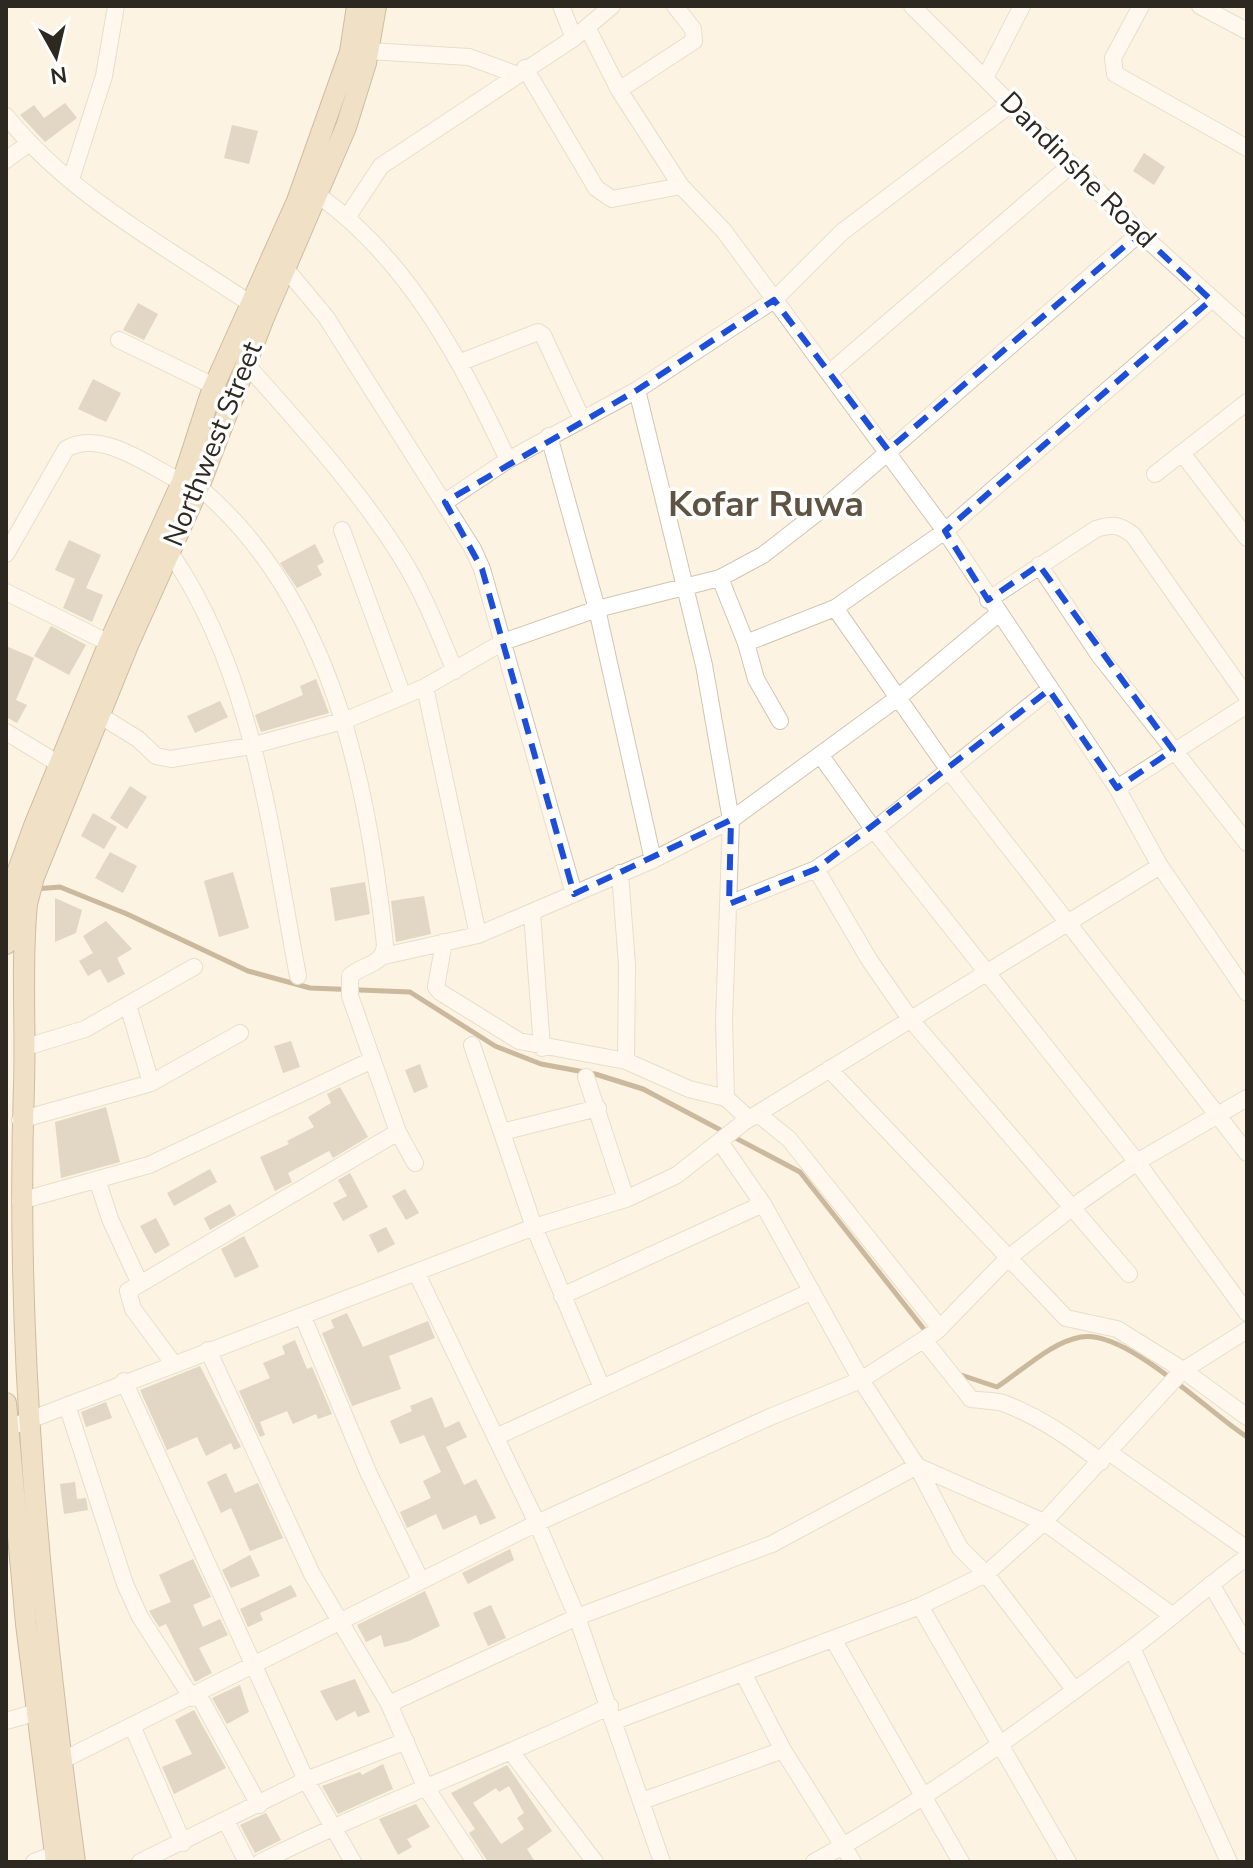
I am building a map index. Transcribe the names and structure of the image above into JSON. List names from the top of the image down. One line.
{"streets":{"main road":["Northwest Street"],"street":["Dandinshe Road"]},"districts":["Kofar Ruwa"],"north":"bottom"}
